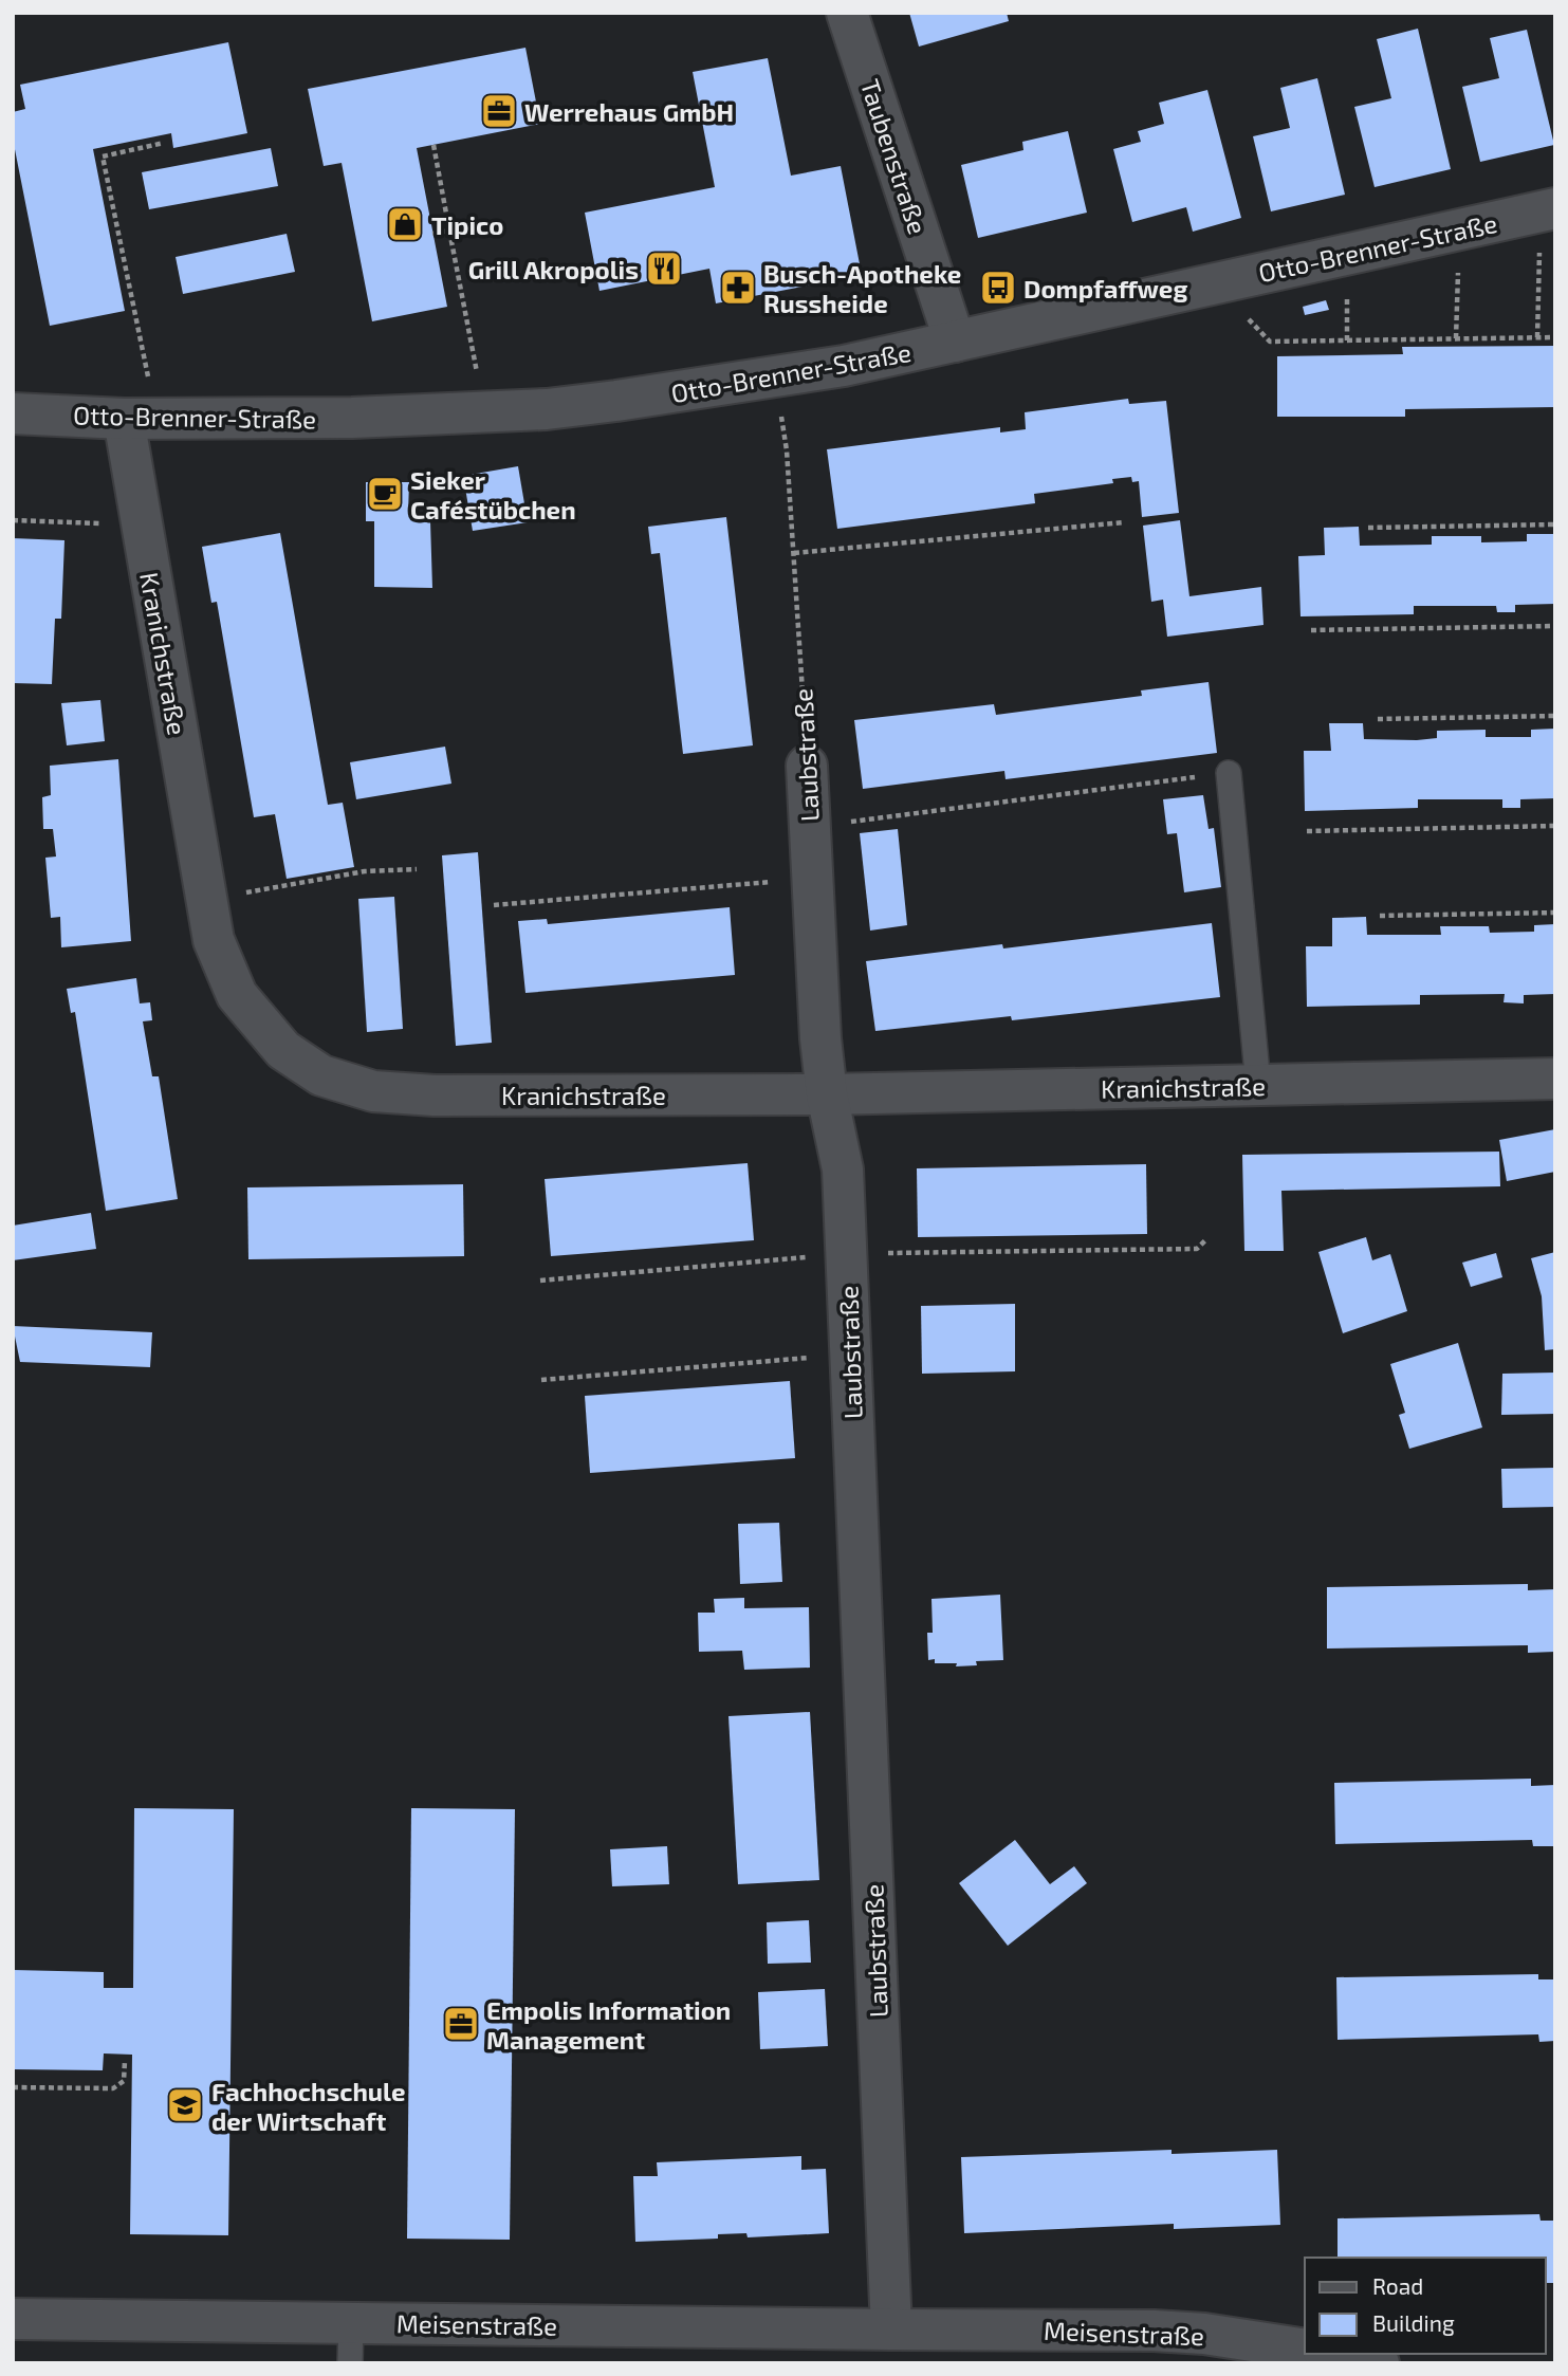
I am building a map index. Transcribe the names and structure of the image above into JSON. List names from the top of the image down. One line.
{"streets":{"street":["Taubenstraße","Otto-Brenner-Straße","Kranichstraße","Laubstraße","Meisenstraße"]},"crossings":[["Taubenstraße","Otto-Brenner-Straße"],["Otto-Brenner-Straße","Kranichstraße"],["Otto-Brenner-Straße","Laubstraße"],["Kranichstraße","Laubstraße"],["Laubstraße","Meisenstraße"]],"places":{"office":["Werrehaus GmbH","Empolis Information Management"],"shop":["Tipico"],"restaurant":["Grill Akropolis"],"pharmacy":["Busch-Apotheke Russheide"],"bus stop":["Dompfaffweg"],"cafe":["Sieker Caféstübchen"],"school or university":["Fachhochschule der Wirtschaft"]},"legend":["Road","Building"]}
